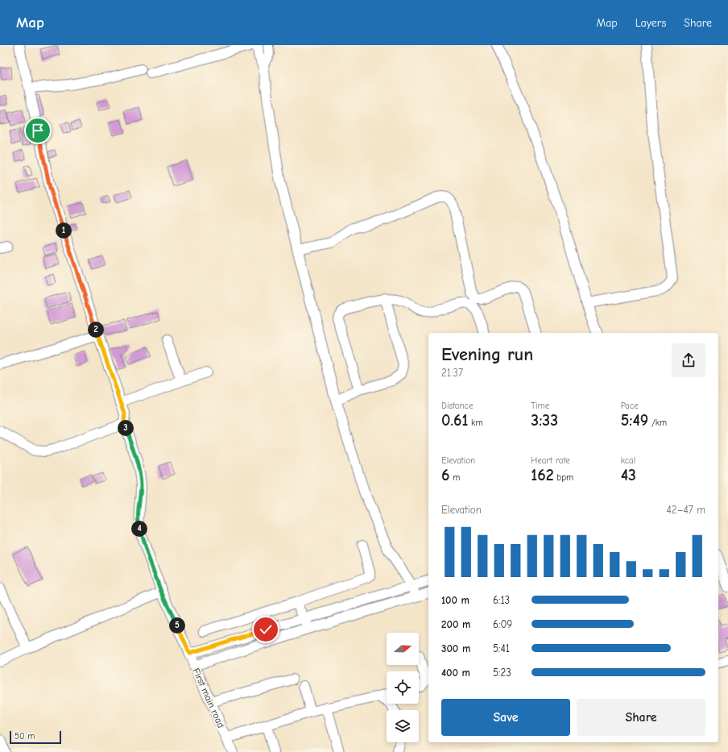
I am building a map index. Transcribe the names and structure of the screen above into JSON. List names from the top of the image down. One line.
{"streets":{"street":["First main road"]},"scale_bar":"50 m","north":"right","page":{"header":"Map","nav":["Map","Layers","Share"],"pins":["1","2","3","4","5"],"heading":["Evening run","21:37"],"stats":[["Distance","0.61 km"],["Time","3:33"],["Pace","5:49 /km"],["Elevation","6 m"],["Heart rate","162 bpm"],["kcal","43"]],"chart":["Elevation","42–47 m"],"list":[{"name":"100 m","note":"6:13"},{"name":"200 m","note":"6:09"},{"name":"300 m","note":"5:41"},{"name":"400 m","note":"5:23"}],"buttons":["Save","Share"],"scale":"50 m"}}
